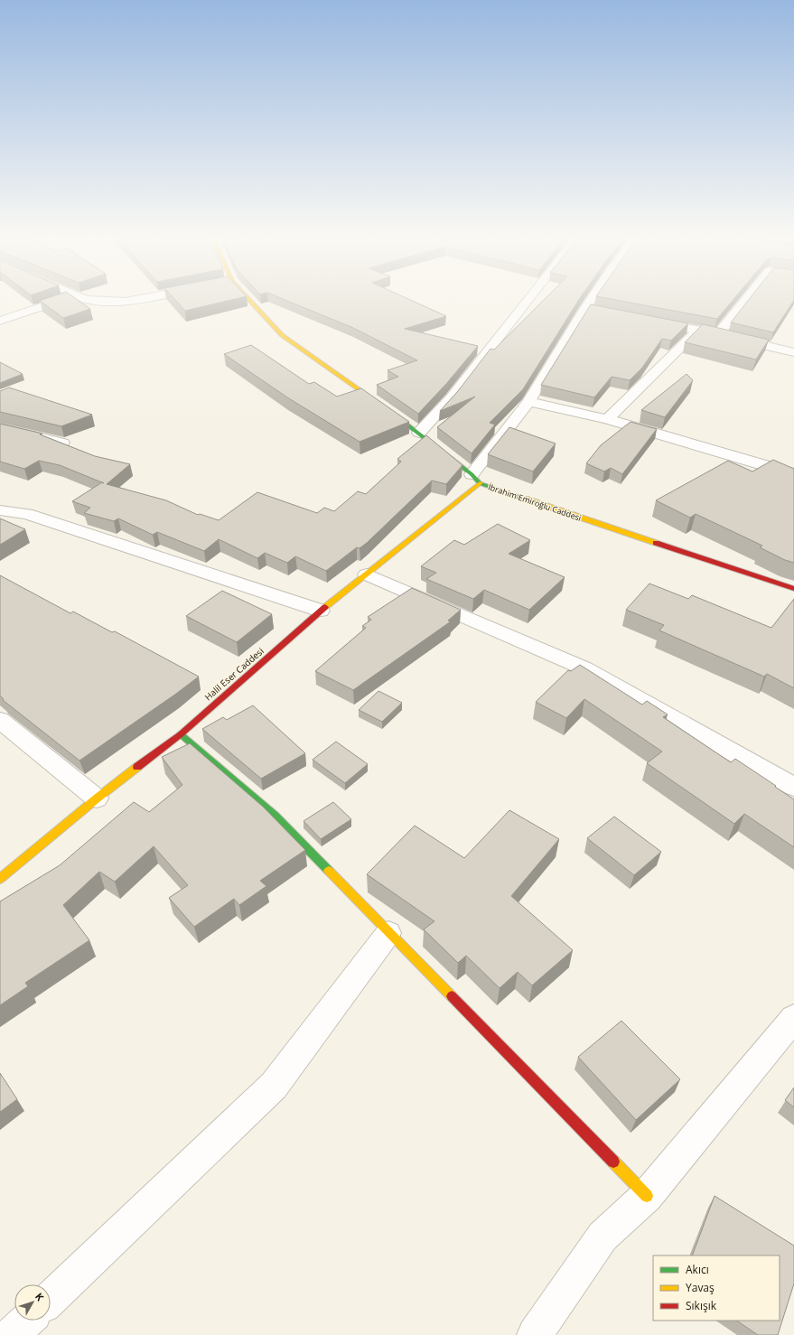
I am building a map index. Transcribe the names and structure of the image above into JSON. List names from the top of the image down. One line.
{"streets":{"street":["İbrahim Emiroğlu Caddesi","Halil Eser Caddesi"]},"crossings":[["İbrahim Emiroğlu Caddesi","Halil Eser Caddesi"]],"legend":["Akıcı","Yavaş","Sıkışık"],"north":"top right"}
